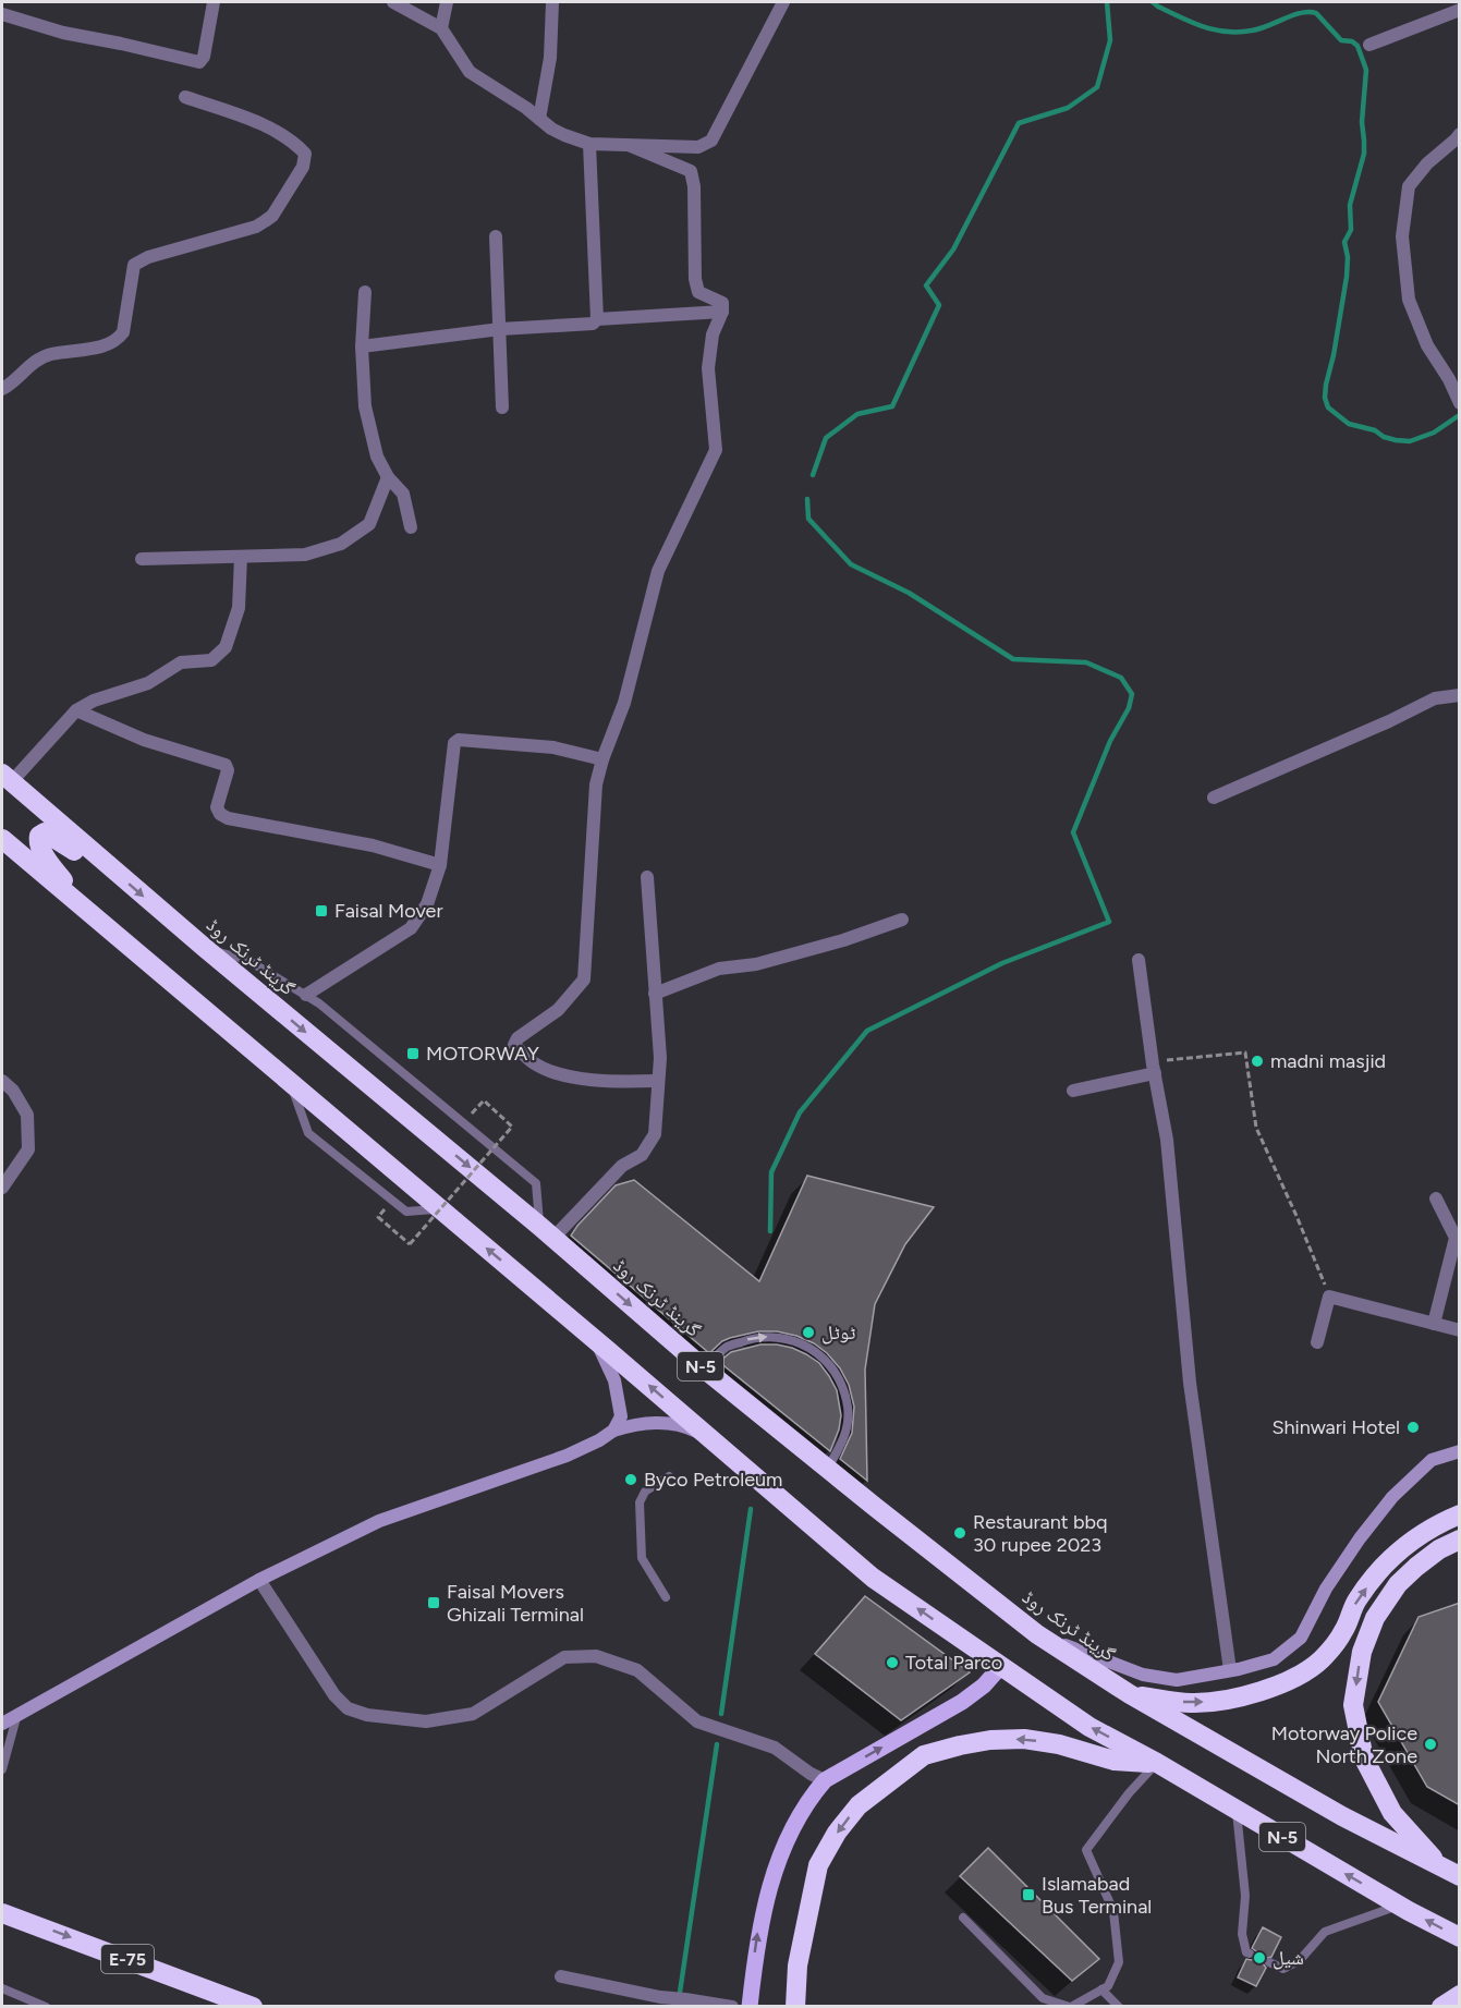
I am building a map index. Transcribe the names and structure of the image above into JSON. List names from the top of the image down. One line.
{"streets":{"highway":["گرینڈ ٹرنک روڈ","N-5","E-75"]},"places":{"transit":["Faisal Mover","MOTORWAY","Faisal Movers Ghizali Terminal","Islamabad Bus Terminal"],"other":["madni masjid","ٹوٹل","Shinwari Hotel","Byco Petroleum","Restaurant bbq 30 rupee 2023","Total Parco","Motorway Police North Zone","شیل"]}}
